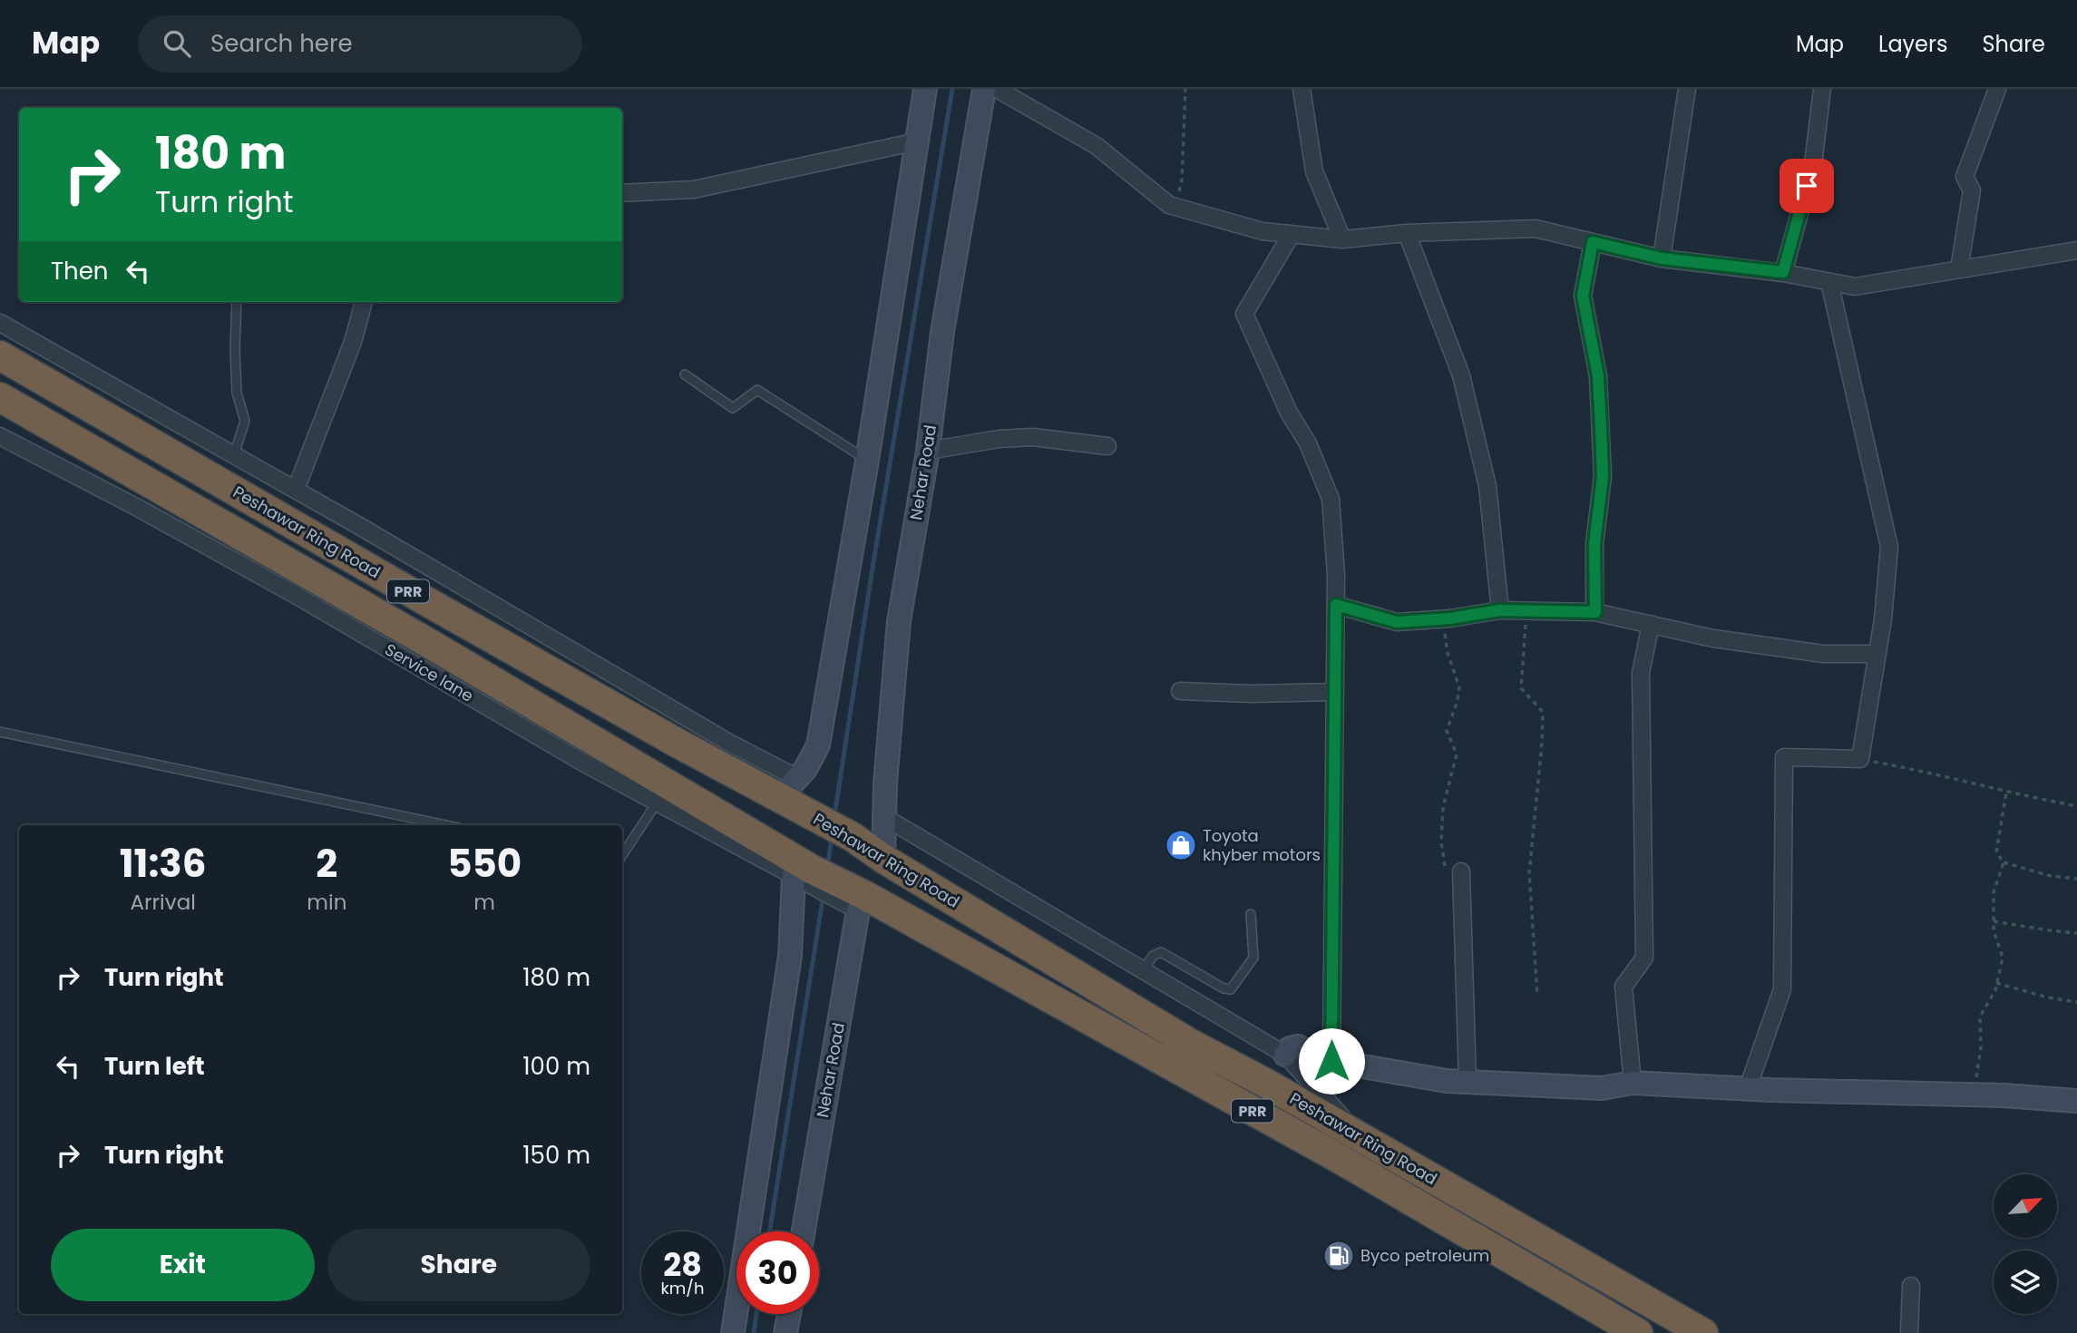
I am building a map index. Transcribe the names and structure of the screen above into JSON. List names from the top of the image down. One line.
{"streets":{"highway":["Peshawar Ring Road","PRR"],"main road":["Nehar Road"],"street":["Service lane"]},"crossings":[["Nehar Road","Peshawar Ring Road"],["Peshawar Ring Road","Service lane"]],"places":{"shop":["Toyota khyber motors"],"fuel station":["Byco petroleum"]},"north":"top right","page":{"header":"Map","search":"Search here","nav":["Map","Layers","Share"],"turn":["180 m","Turn right"],"then":"Then","eta":["11:36","Arrival","2","min","550","m"],"list":[{"name":"Turn right","value":"180 m"},{"name":"Turn left","value":"100 m"},{"name":"Turn right","value":"150 m"}],"buttons":["Exit","Share"],"speed":"28 km/h","limit":"30"}}
